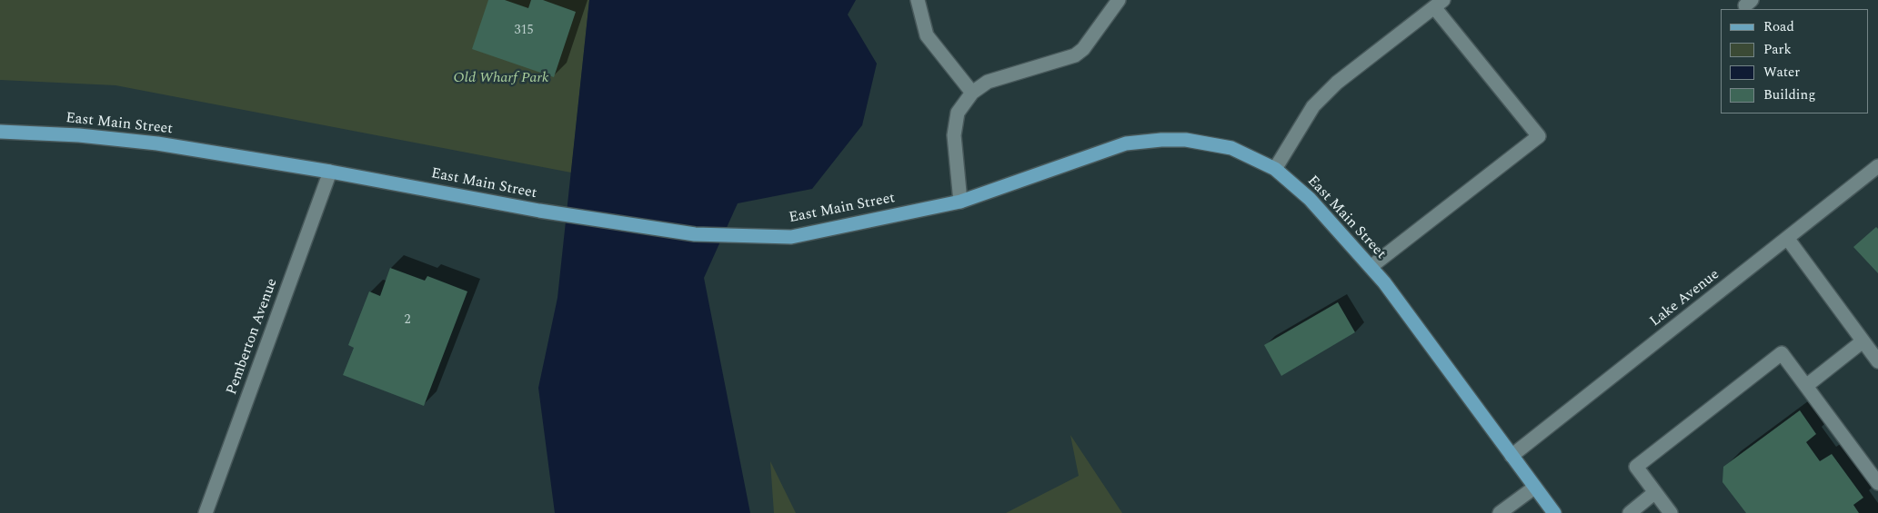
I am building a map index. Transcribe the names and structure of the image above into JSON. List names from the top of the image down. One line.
{"streets":{"main road":["East Main Street"],"street":["Lake Avenue","Pemberton Avenue"]},"crossings":[["East Main Street","Lake Avenue"],["East Main Street","Pemberton Avenue"]],"parks":["Old Wharf Park"],"house_numbers":["315","2"],"legend":["Road","Park","Water","Building"]}
